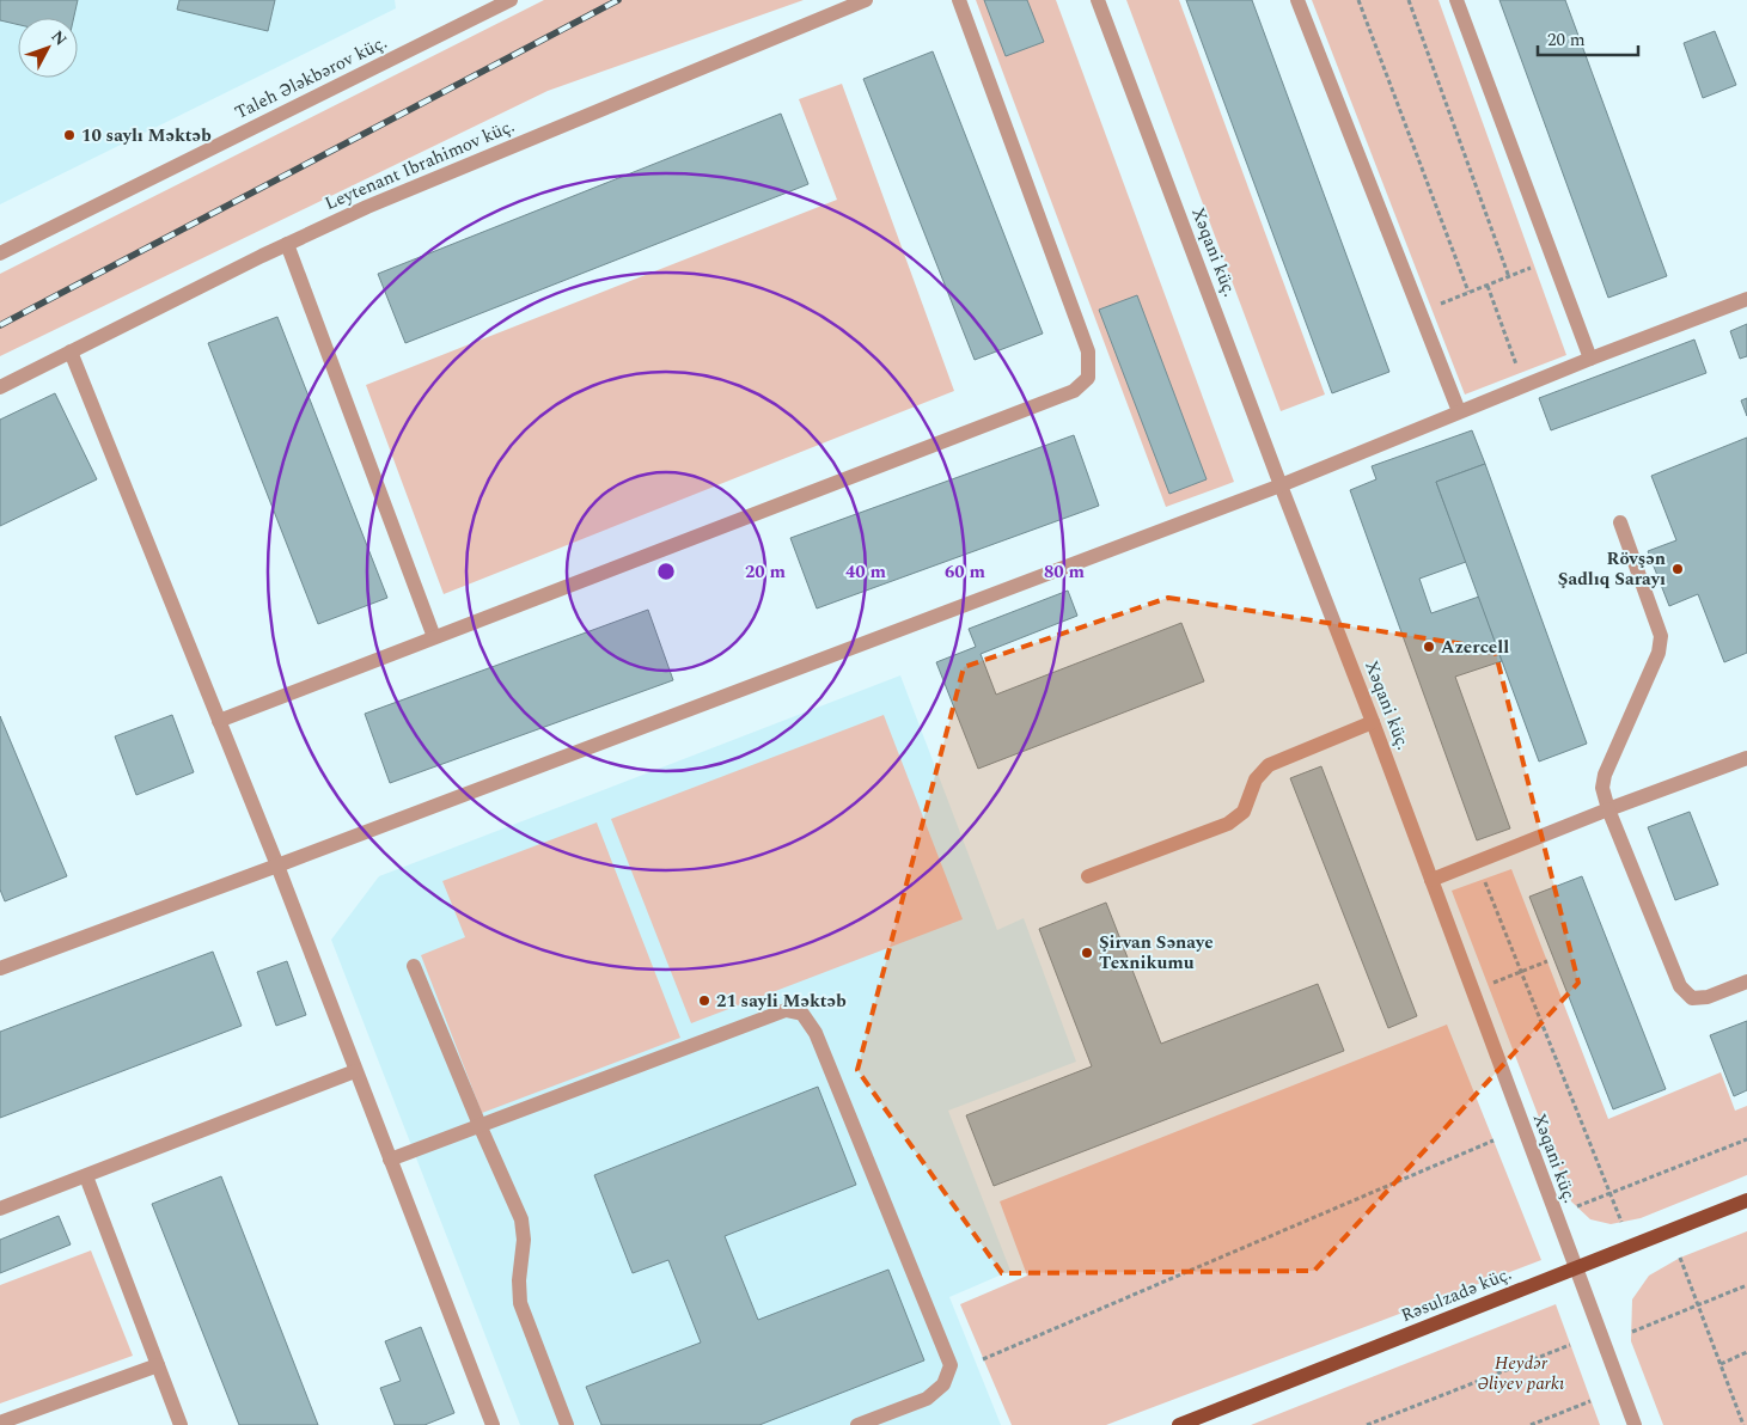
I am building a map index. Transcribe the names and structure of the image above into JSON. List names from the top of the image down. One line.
{"streets":{"main road":["Rəsulzadə küç."],"street":["Taleh Ələkbərov küç.","Leytenant Ibrahimov küç.","Xəqani küç."]},"crossings":[["Xəqani küç.","Rəsulzadə küç."]],"parks":["Heydər Əliyev parkı"],"places":["10 saylı Məktəb","Rövşən Şadlıq Sarayı","Azercell","Şirvan Sənaye Texnikumu","21 sayli Məktəb"],"scale_bar":"20 m","north":"top right","rings":["20 m","40 m","60 m","80 m"]}
